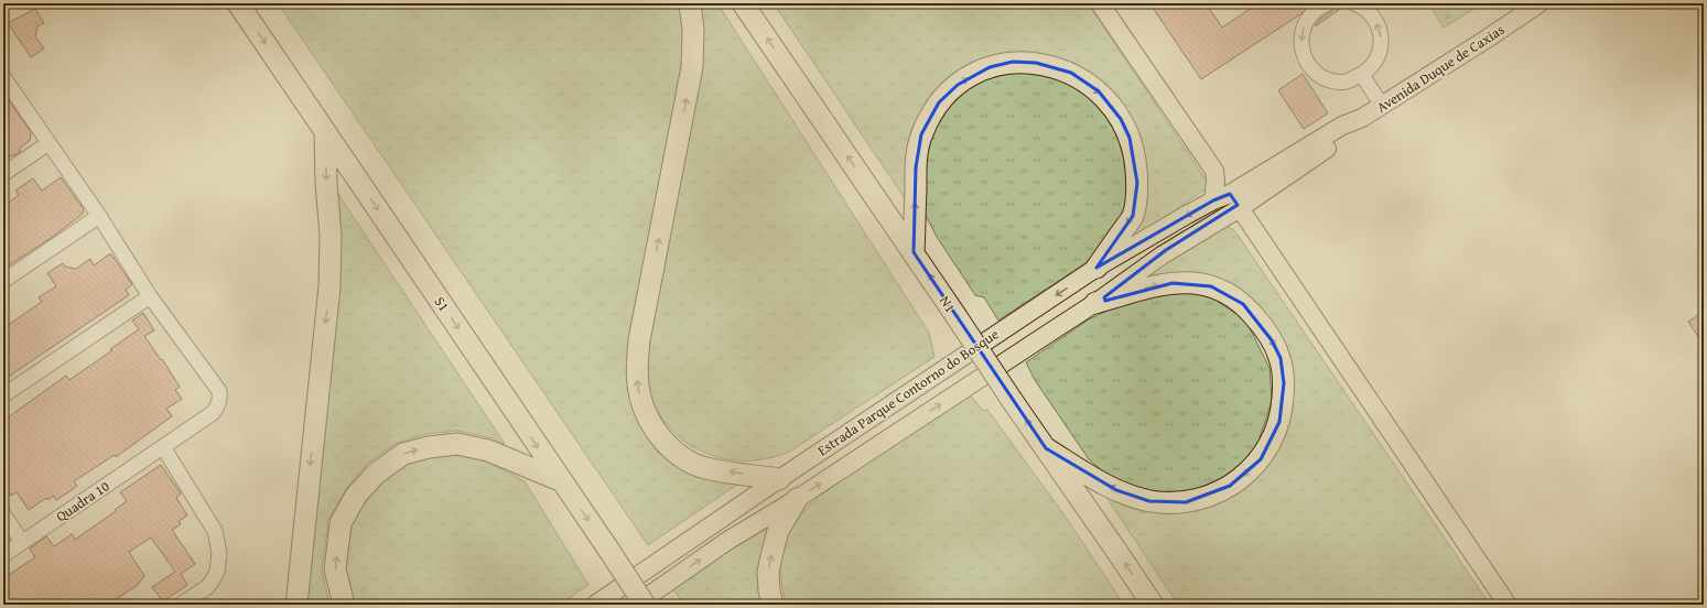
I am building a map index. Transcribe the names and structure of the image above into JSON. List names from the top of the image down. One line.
{"streets":{"highway":["S1","N1"],"main road":["Avenida Duque de Caxias","Estrada Parque Contorno do Bosque"],"street":["Quadra 10"]},"crossings":[["Avenida Duque de Caxias","Estrada Parque Contorno do Bosque"]],"one_way":["S1","N1"]}
